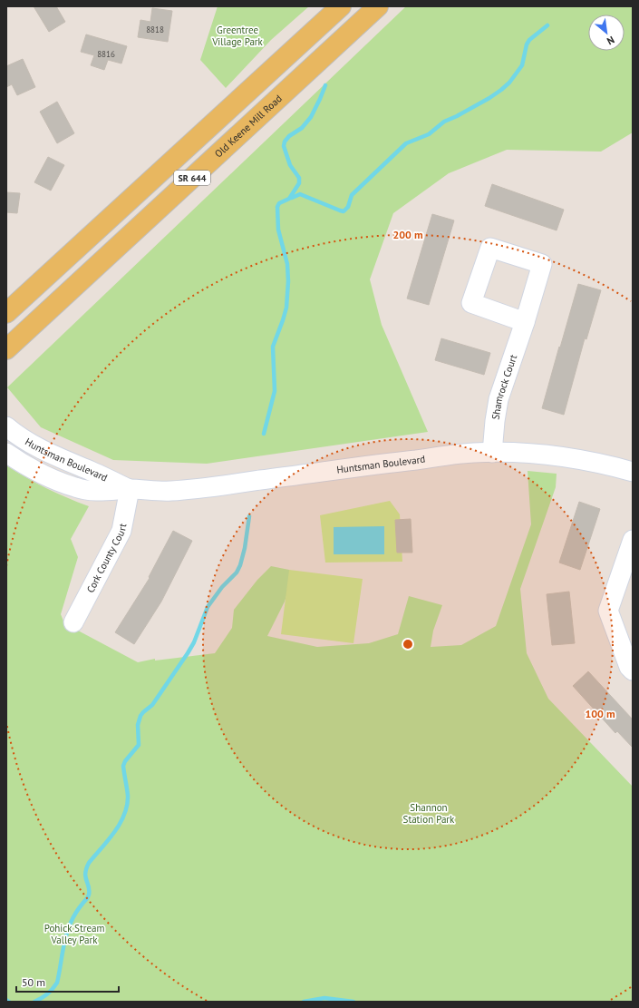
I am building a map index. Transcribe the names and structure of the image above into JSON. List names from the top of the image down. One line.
{"streets":{"main road":["Old Keene Mill Road","SR 644"],"street":["Shamrock Court","Huntsman Boulevard","Cork County Court"]},"crossings":[["Shamrock Court","Huntsman Boulevard"],["Huntsman Boulevard","Cork County Court"]],"parks":["Greentree Village Park","Shannon Station Park","Pohick Stream Valley Park"],"house_numbers":["8818","8816"],"scale_bar":"50 m","north":"bottom right","rings":["200 m","100 m"]}
